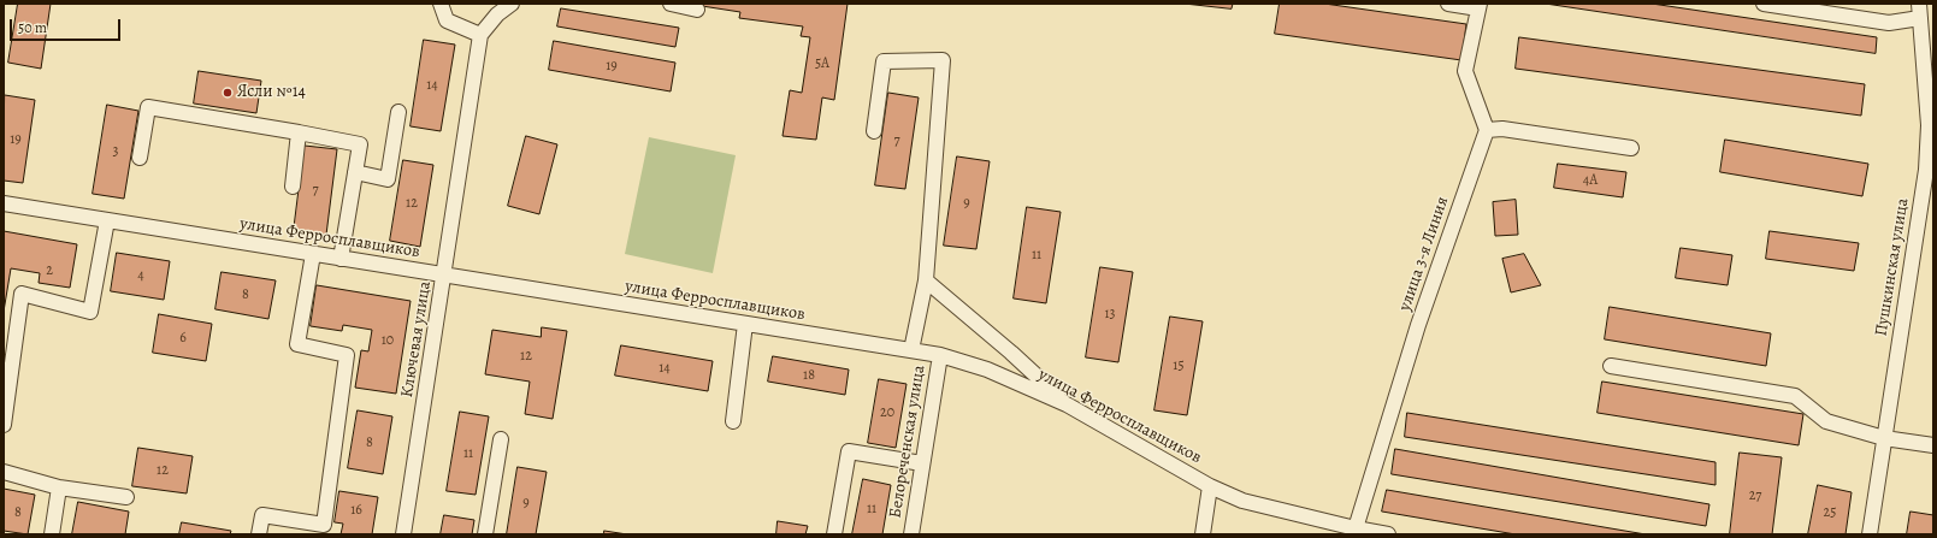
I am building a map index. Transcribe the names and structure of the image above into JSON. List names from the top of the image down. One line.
{"streets":{"street":["улица Ферросплавщиков","улица 3-я Линия","Пушкинская улица","Ключевая улица","Белореченская улица"]},"crossings":[["улица Ферросплавщиков","улица 3-я Линия"],["улица Ферросплавщиков","Ключевая улица"],["улица Ферросплавщиков","Белореченская улица"]],"places":["Ясли №14"],"house_numbers":["5А","19","14","19","7","3","4А","7","12","9","11","2","4","8","13","6","10","12","15","14","18","20","8","11","12","27","9","11","16","8","25"],"scale_bar":"50 m"}
